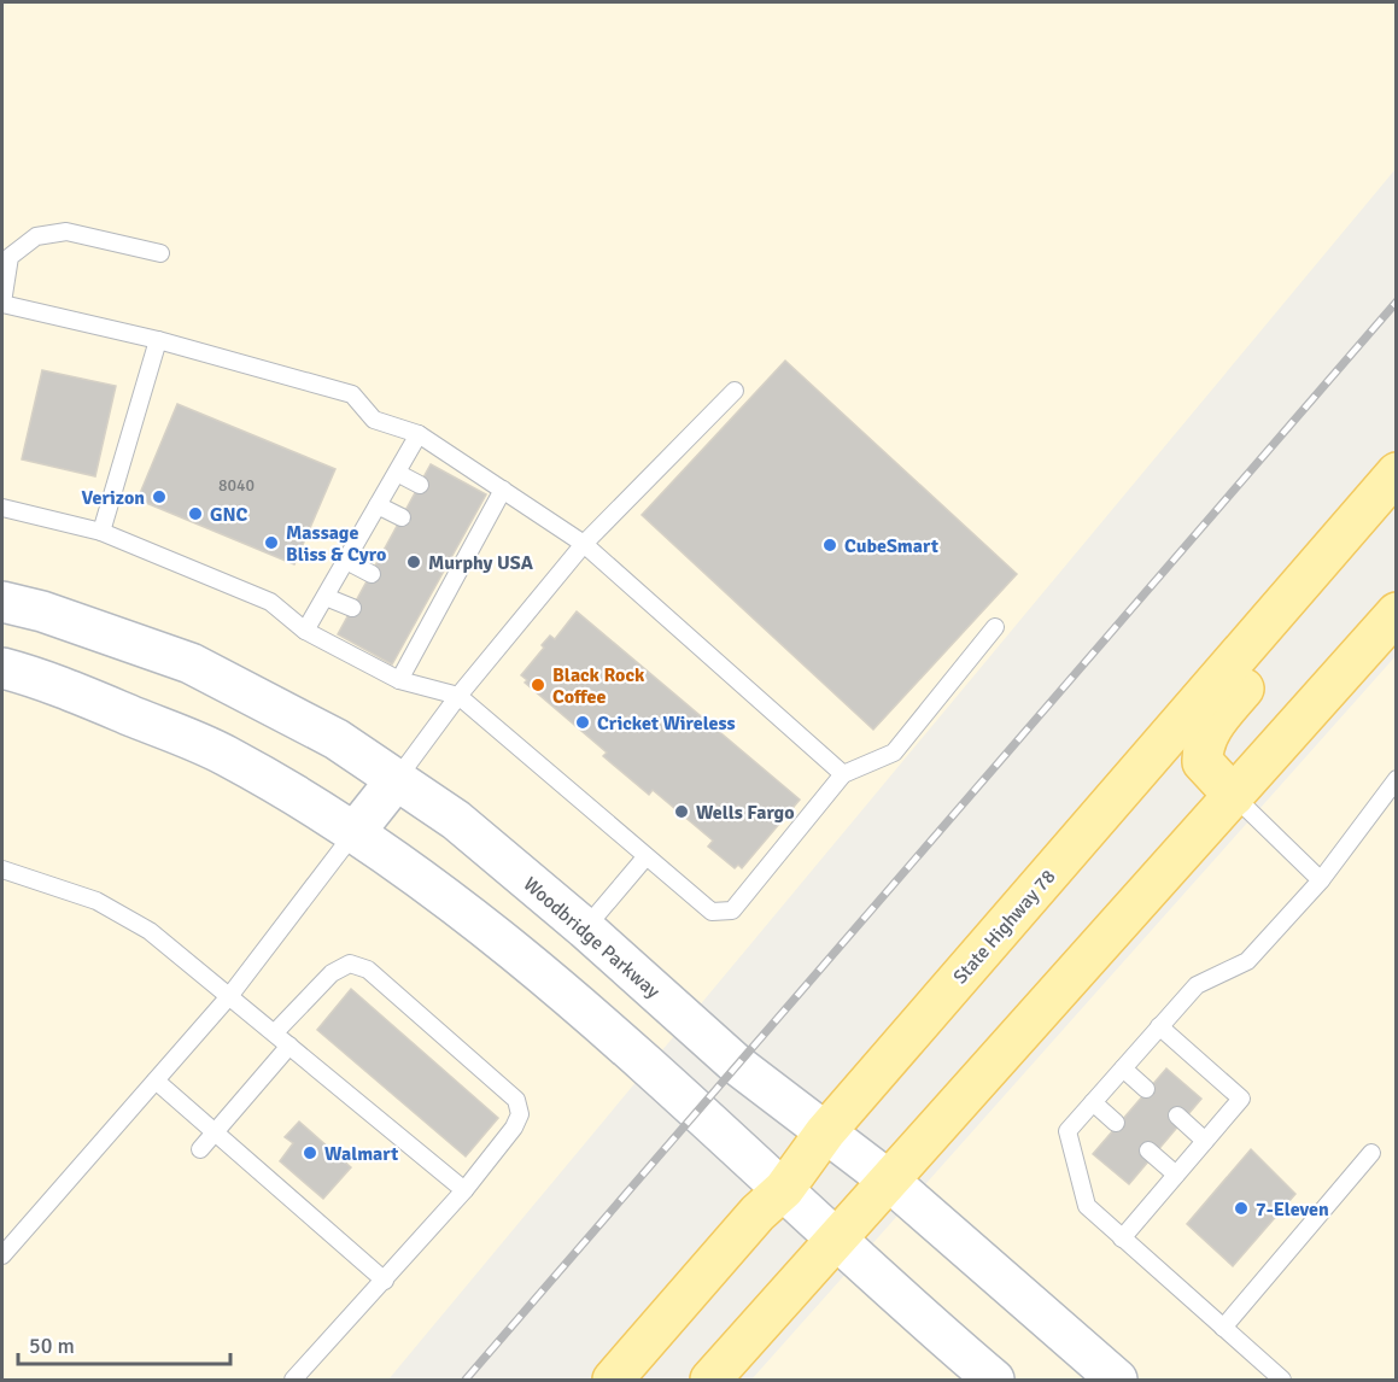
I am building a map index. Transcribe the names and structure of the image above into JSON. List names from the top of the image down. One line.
{"streets":{"main road":["State Highway 78","Woodbridge Parkway"]},"crossings":[["State Highway 78","Woodbridge Parkway"]],"places":["Verizon","GNC","Massage Bliss & Cyro","CubeSmart","Murphy USA","Black Rock Coffee","Cricket Wireless","Wells Fargo","Walmart","7-Eleven"],"house_numbers":["8040"],"scale_bar":"50 m"}
